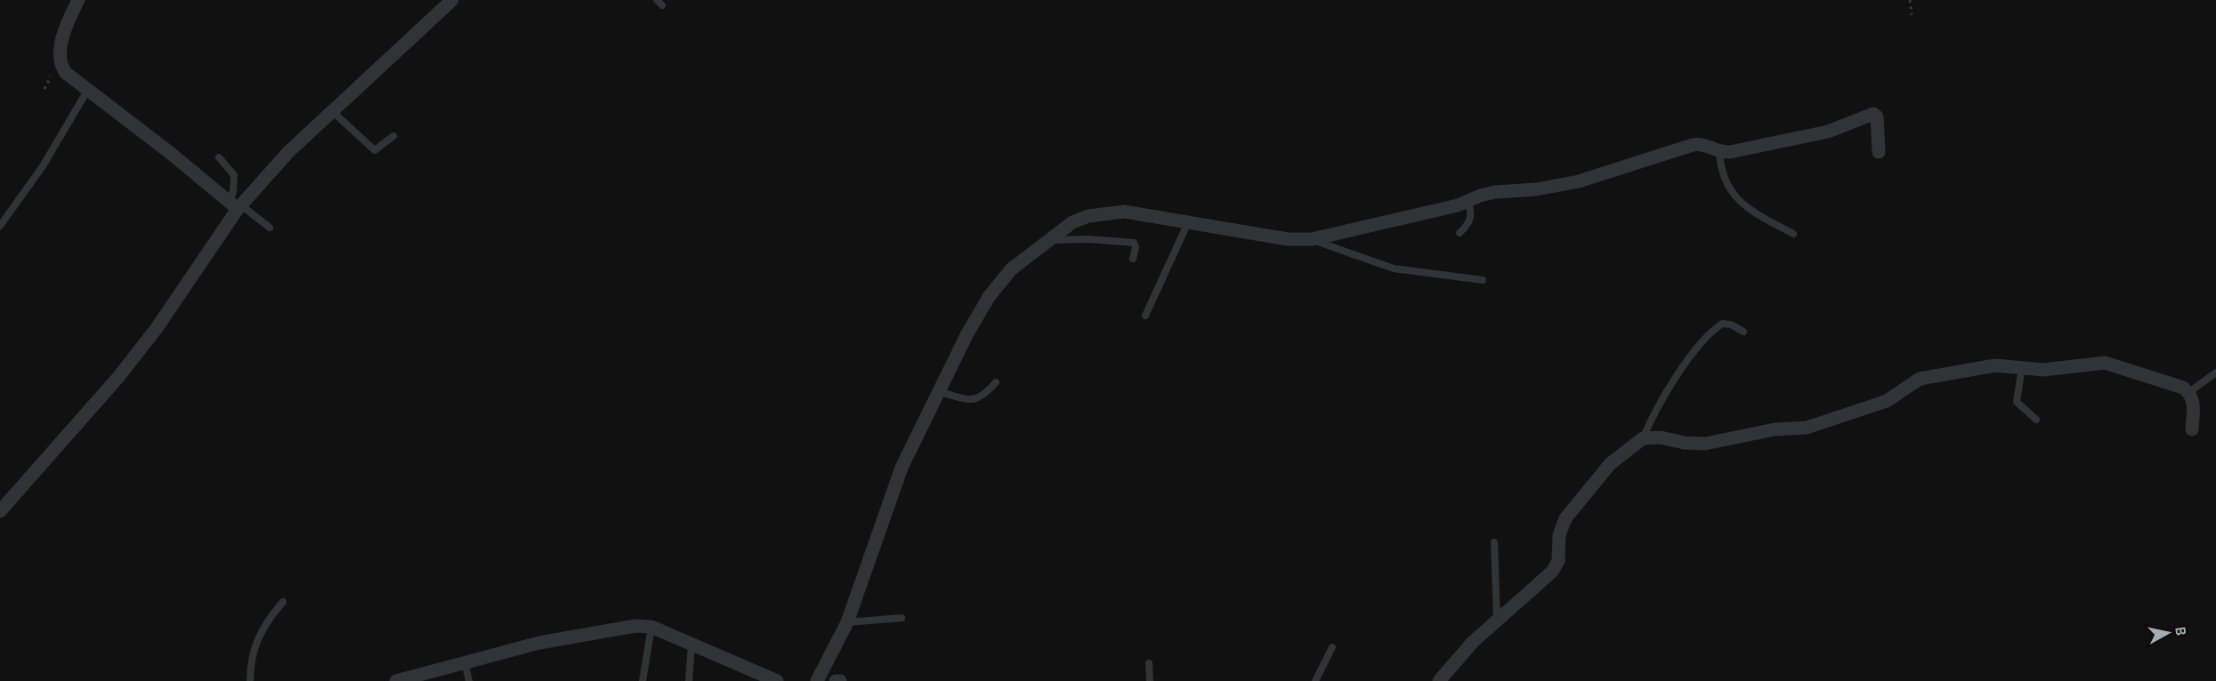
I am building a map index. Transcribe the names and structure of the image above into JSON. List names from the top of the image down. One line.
{"north":"right"}
